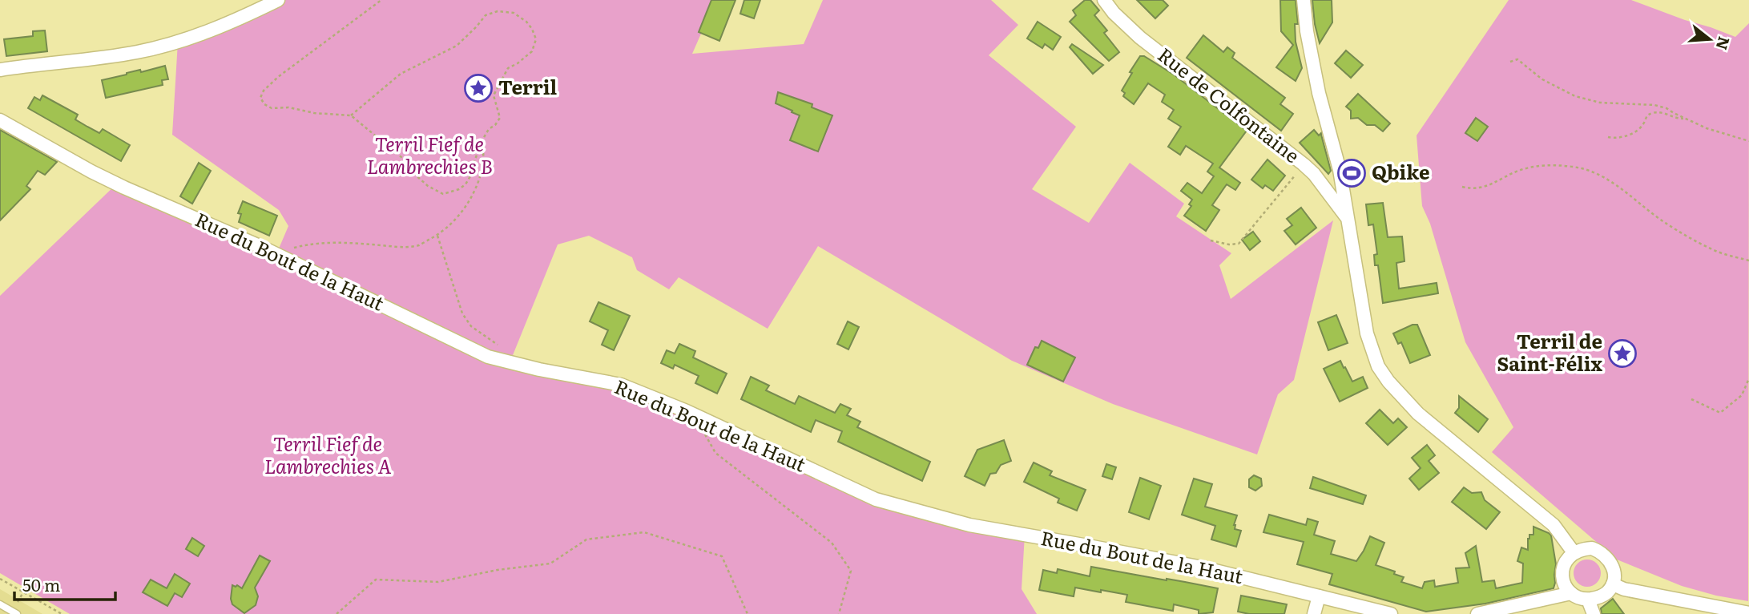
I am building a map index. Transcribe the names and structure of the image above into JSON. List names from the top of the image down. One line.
{"streets":{"street":["Rue de Colfontaine","Rue du Bout de la Haut"]},"parks":["Terril Fief de Lambrechies B","Terril Fief de Lambrechies A"],"places":{"place":["Terril","Terril de Saint-Félix"],"sports":["Qbike"]},"scale_bar":"50 m","north":"right"}
